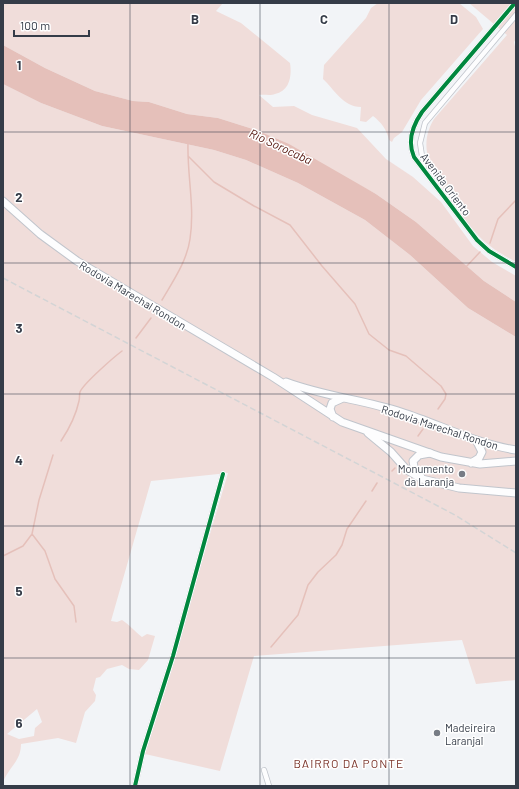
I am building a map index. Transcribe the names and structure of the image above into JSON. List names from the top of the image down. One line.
{"streets":{"main road":["Rodovia Marechal Rondon"],"street":["Avenida Oriento"]},"districts":["BAIRRO DA PONTE"],"water":["Rio Sorocaba"],"places":["Monumento da Laranja","Madeireira Laranjal"],"scale_bar":"100 m","grid":{"columns":["B","C","D"],"rows":["1","2","3","4","5","6"]}}
